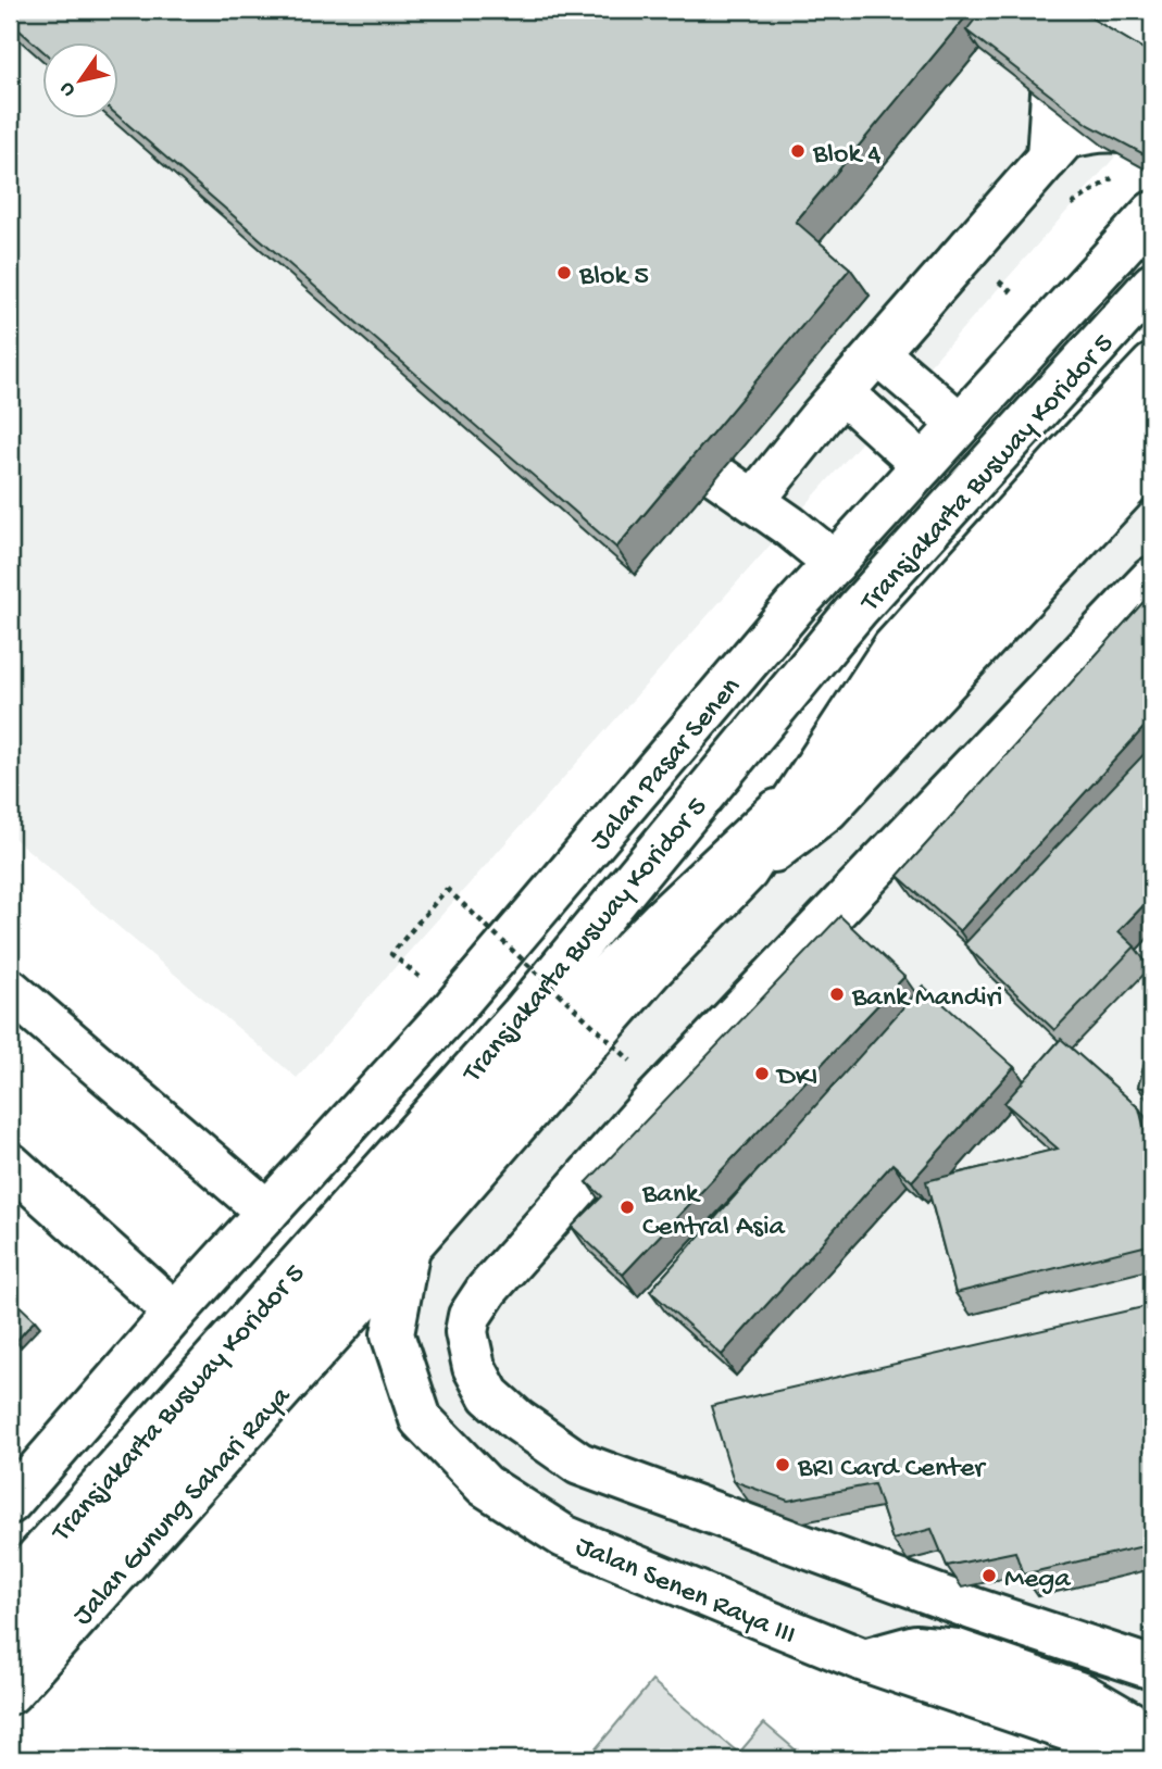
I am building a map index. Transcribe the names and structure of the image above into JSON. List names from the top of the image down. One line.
{"streets":{"main road":["Transjakarta Busway Koridor 5","Jalan Pasar Senen","Jalan Gunung Sahari Raya","Jalan Senen Raya III"]},"crossings":[["Jalan Gunung Sahari Raya","Jalan Senen Raya III"]],"places":["Blok 4","Blok 5","Bank Mandiri","DKI","Bank Central Asia","BRI Card Center","Mega"],"north":"bottom left"}
